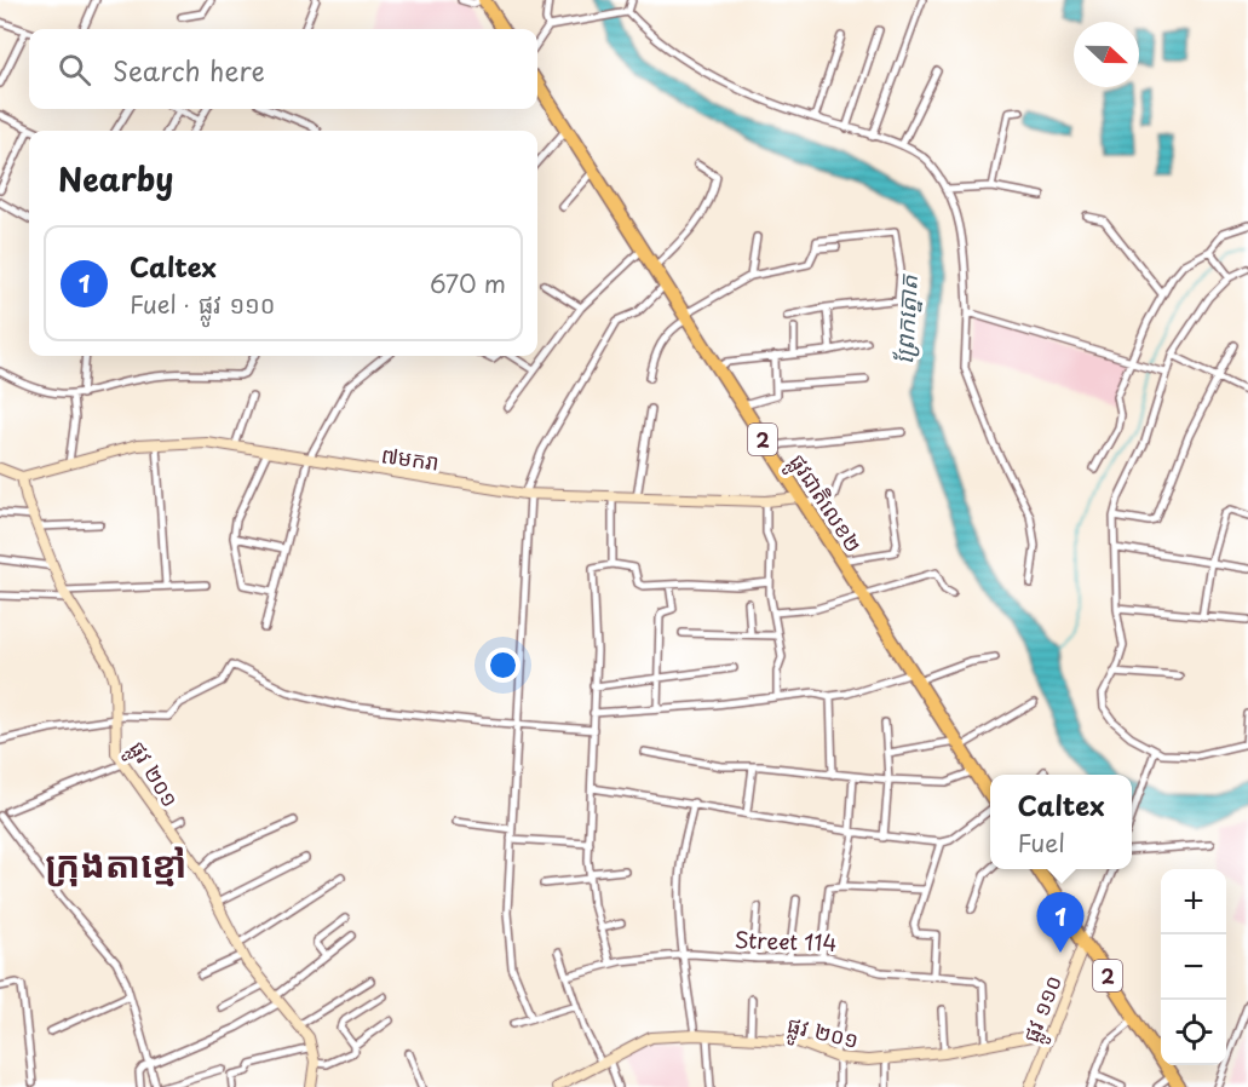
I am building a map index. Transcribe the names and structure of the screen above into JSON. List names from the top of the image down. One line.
{"streets":{"highway":["2","ផ្លូវជាតិលេខ២"],"street":["៧មករា","ផ្លូវ ២០១","Street 114","ផ្លូវ ១១០"]},"crossings":[["2","ផ្លូវ ១១០"],["៧មករា","ផ្លូវជាតិលេខ២"],["៧មករា","ផ្លូវ ២០១"],["ផ្លូវ ២០១","Street 114"],["ផ្លូវ ២០១","ផ្លូវ ១១០"]],"districts":["ក្រុងតាខ្មៅ"],"water":["ព្រែកត្នោត"],"north":"right","page":{"search":"Search here","heading":"Nearby","list":[{"mark":"1","name":"Caltex","note":"Fuel · ផ្លូវ ១១០","value":"670 m"}],"popup":["Caltex","Fuel"],"map_buttons":["+","−"],"pins":"1"}}
